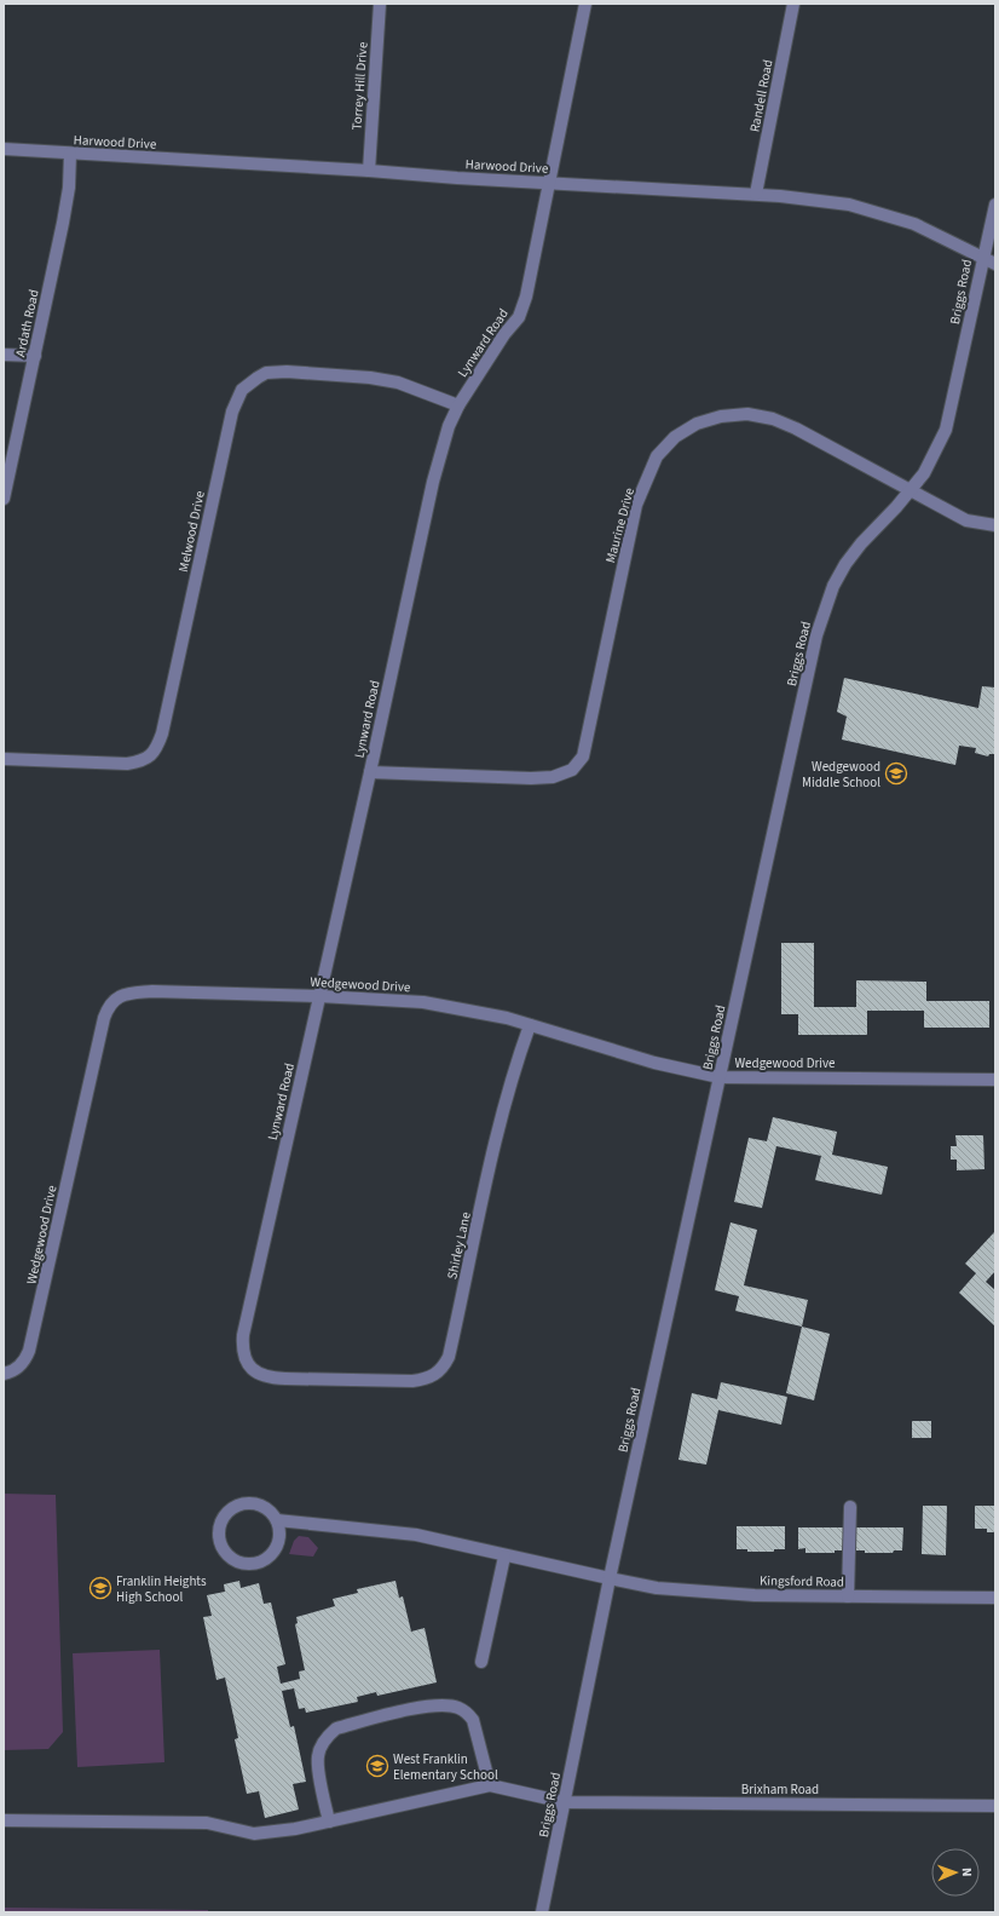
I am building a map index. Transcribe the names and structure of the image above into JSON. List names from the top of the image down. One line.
{"streets":{"street":["Torrey Hill Drive","Randell Road","Harwood Drive","Briggs Road","Ardath Road","Lynward Road","Maurine Drive","Melwood Drive","Wedgewood Drive","Shirley Lane","Kingsford Road","Brixham Road"]},"crossings":[["Torrey Hill Drive","Harwood Drive"],["Randell Road","Harwood Drive"],["Harwood Drive","Briggs Road"],["Harwood Drive","Ardath Road"],["Harwood Drive","Lynward Road"],["Briggs Road","Maurine Drive"],["Briggs Road","Wedgewood Drive"],["Briggs Road","Kingsford Road"],["Briggs Road","Brixham Road"],["Lynward Road","Maurine Drive"],["Lynward Road","Melwood Drive"],["Lynward Road","Wedgewood Drive"],["Lynward Road","Shirley Lane"],["Wedgewood Drive","Shirley Lane"]],"places":{"school or university":["Wedgewood Middle School","Franklin Heights High School","West Franklin Elementary School"]},"north":"right"}
